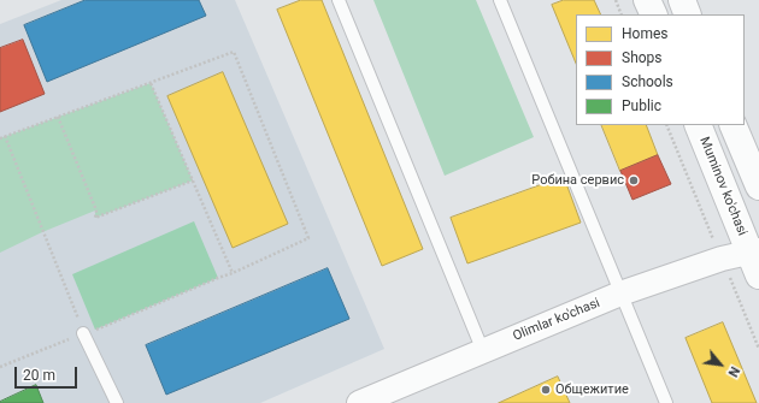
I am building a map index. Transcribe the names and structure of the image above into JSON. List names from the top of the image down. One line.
{"streets":{"main road":["Muminov ko'chasi"],"street":["Olimlar ko'chasi"]},"crossings":[["Muminov ko'chasi","Olimlar ko'chasi"]],"places":["Робина сервис","Общежитие"],"legend":["Homes","Shops","Schools","Public"],"scale_bar":"20 m","north":"bottom right"}
